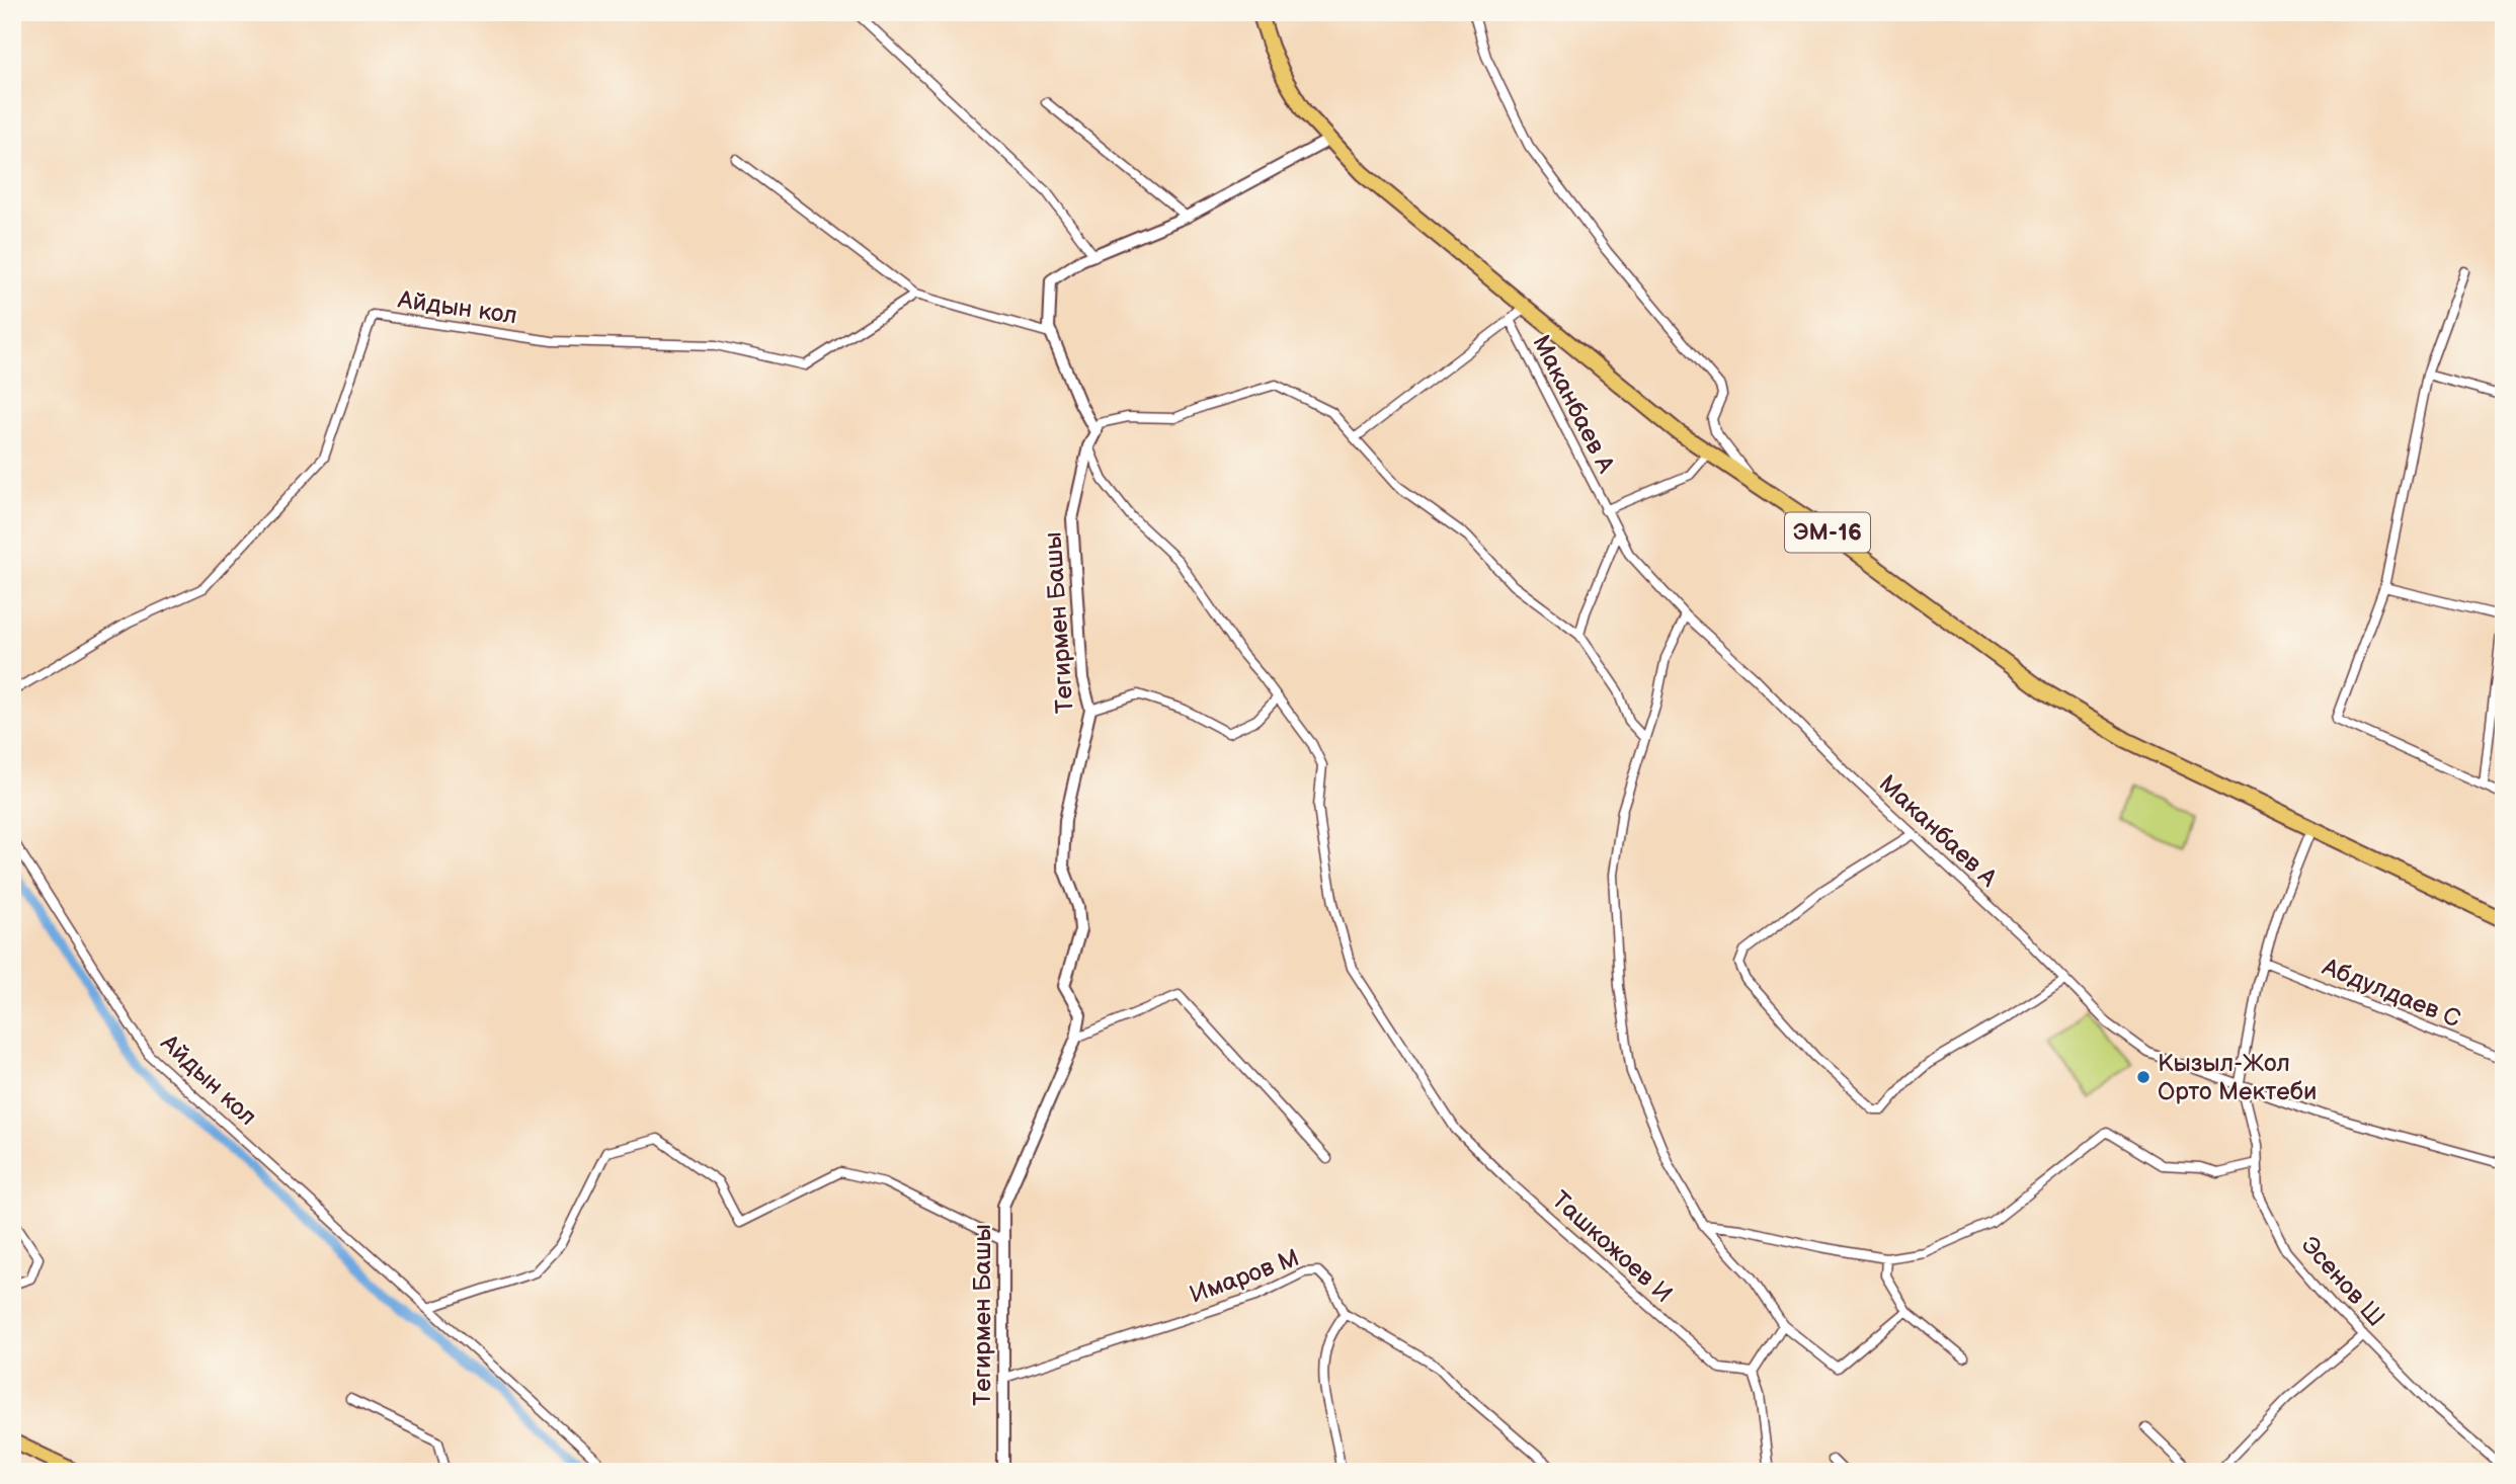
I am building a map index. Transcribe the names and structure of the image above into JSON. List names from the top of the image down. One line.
{"streets":{"highway":["ЭМ-16"],"street":["Айдын кол","Маканбаев А","Тегирмен Башы","Абдулдаев С","Ташкожоев И","Имаров М","Эсенов Ш"]},"crossings":[["Маканбаев А","Эсенов Ш"],["ЭМ-16","Эсенов Ш"],["Тегирмен Башы","Ташкожоев И"],["Тегирмен Башы","Имаров М"],["Абдулдаев С","Эсенов Ш"]],"places":["Кызыл-Жол Орто Мектеби"]}
